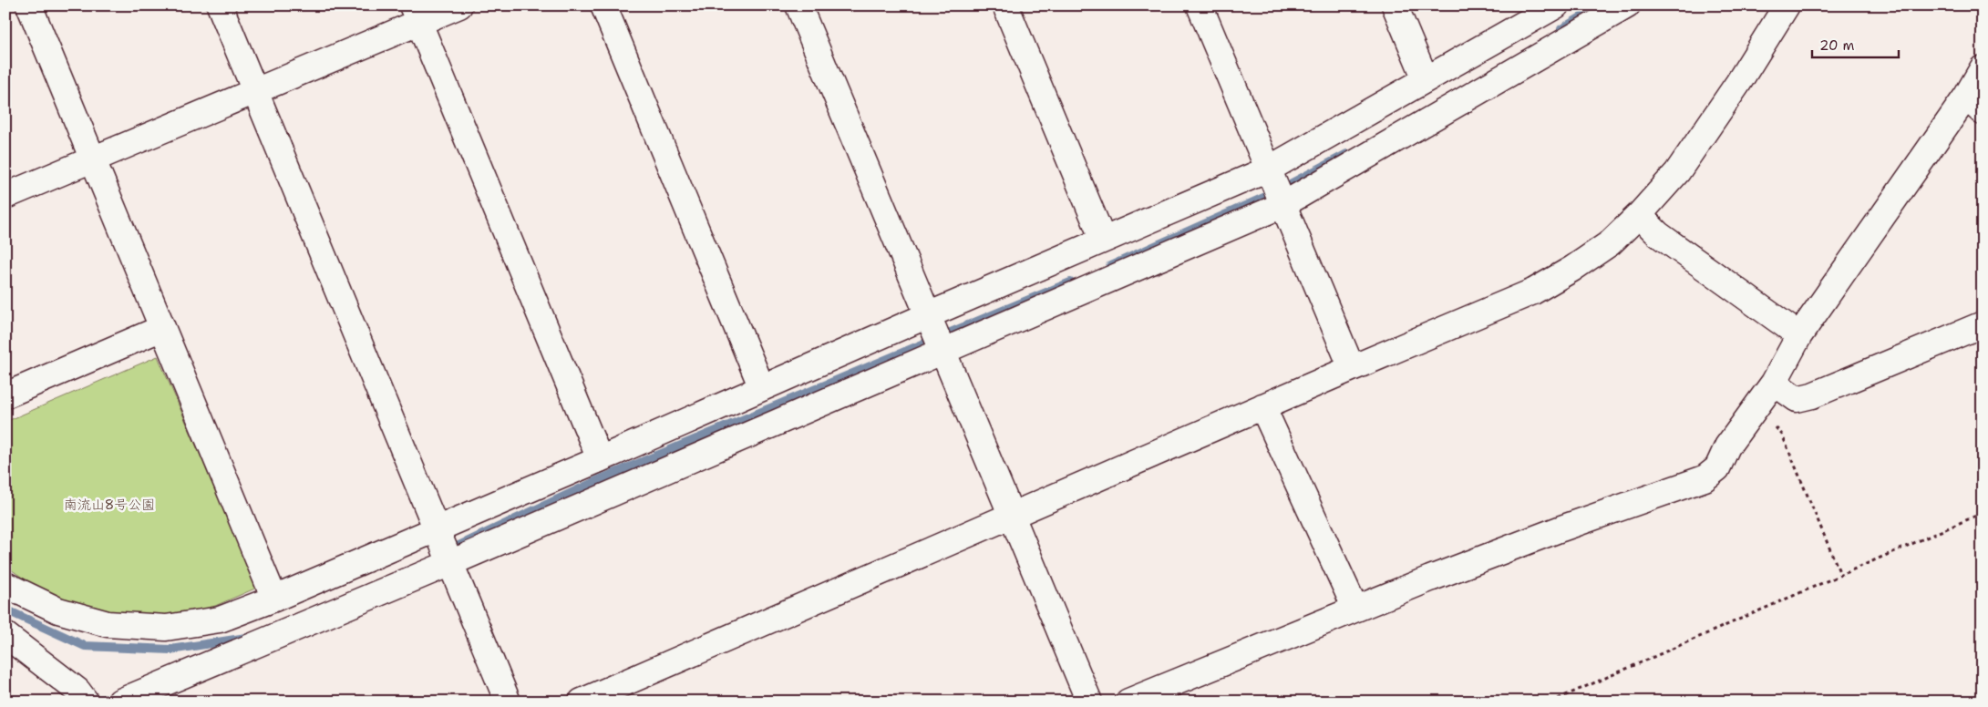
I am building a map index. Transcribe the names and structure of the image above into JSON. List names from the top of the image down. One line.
{"parks":["南流山8号公園"],"scale_bar":"20 m"}
